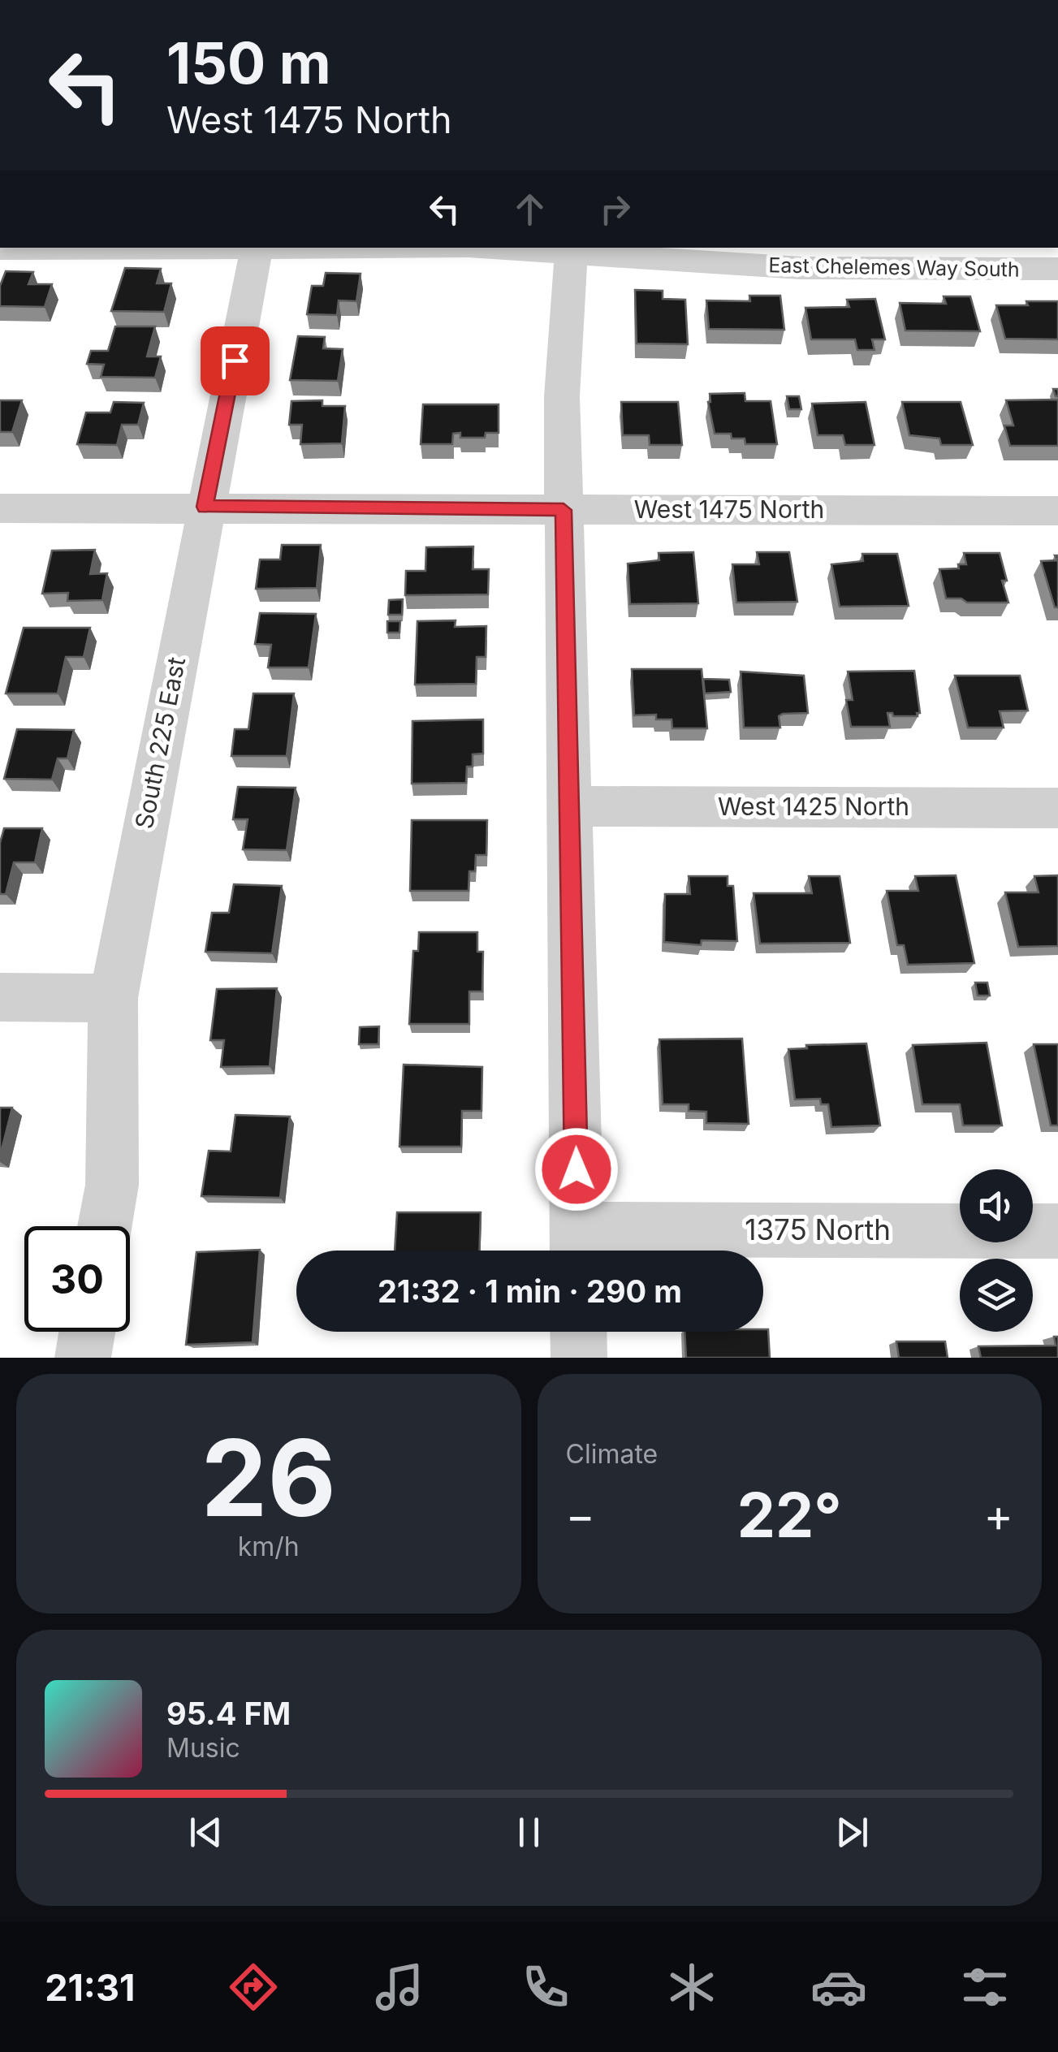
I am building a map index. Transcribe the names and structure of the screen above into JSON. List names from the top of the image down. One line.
{"streets":{"street":["East Chelemes Way South","West 1475 North","South 225 East","West 1425 North","1375 North"]},"crossings":[["West 1475 North","South 225 East"]],"page":{"turn":["150 m","West 1475 North"],"limit":"30","trip":"21:32 · 1 min · 290 m","tile":[["26","km/h"],"Climate"],"heat":["−","22°","+"],"song":["95.4 FM","Music"],"tabs":"21:31"}}
